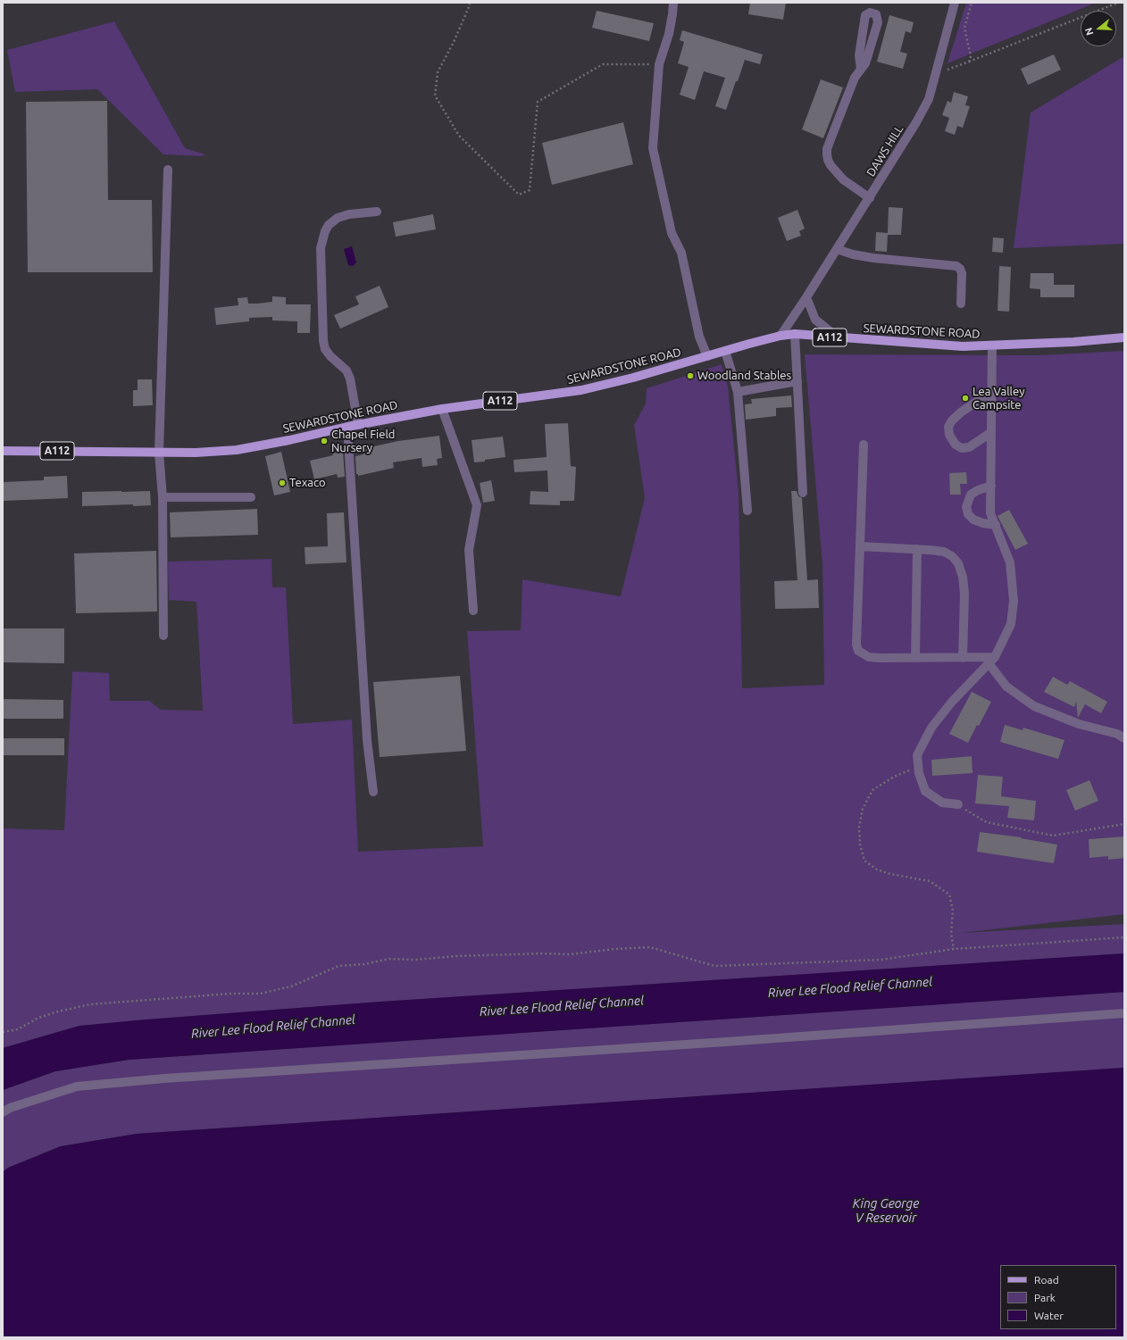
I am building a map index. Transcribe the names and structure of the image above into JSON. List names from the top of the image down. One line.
{"streets":{"main road":["SEWARDSTONE ROAD","A112"],"street":["DAWS HILL"]},"crossings":[["DAWS HILL","SEWARDSTONE ROAD"]],"water":["River Lee Flood Relief Channel","King George V Reservoir"],"places":["Woodland Stables","Lea Valley Campsite","Chapel Field Nursery","Texaco"],"legend":["Road","Park","Water"],"north":"left"}
